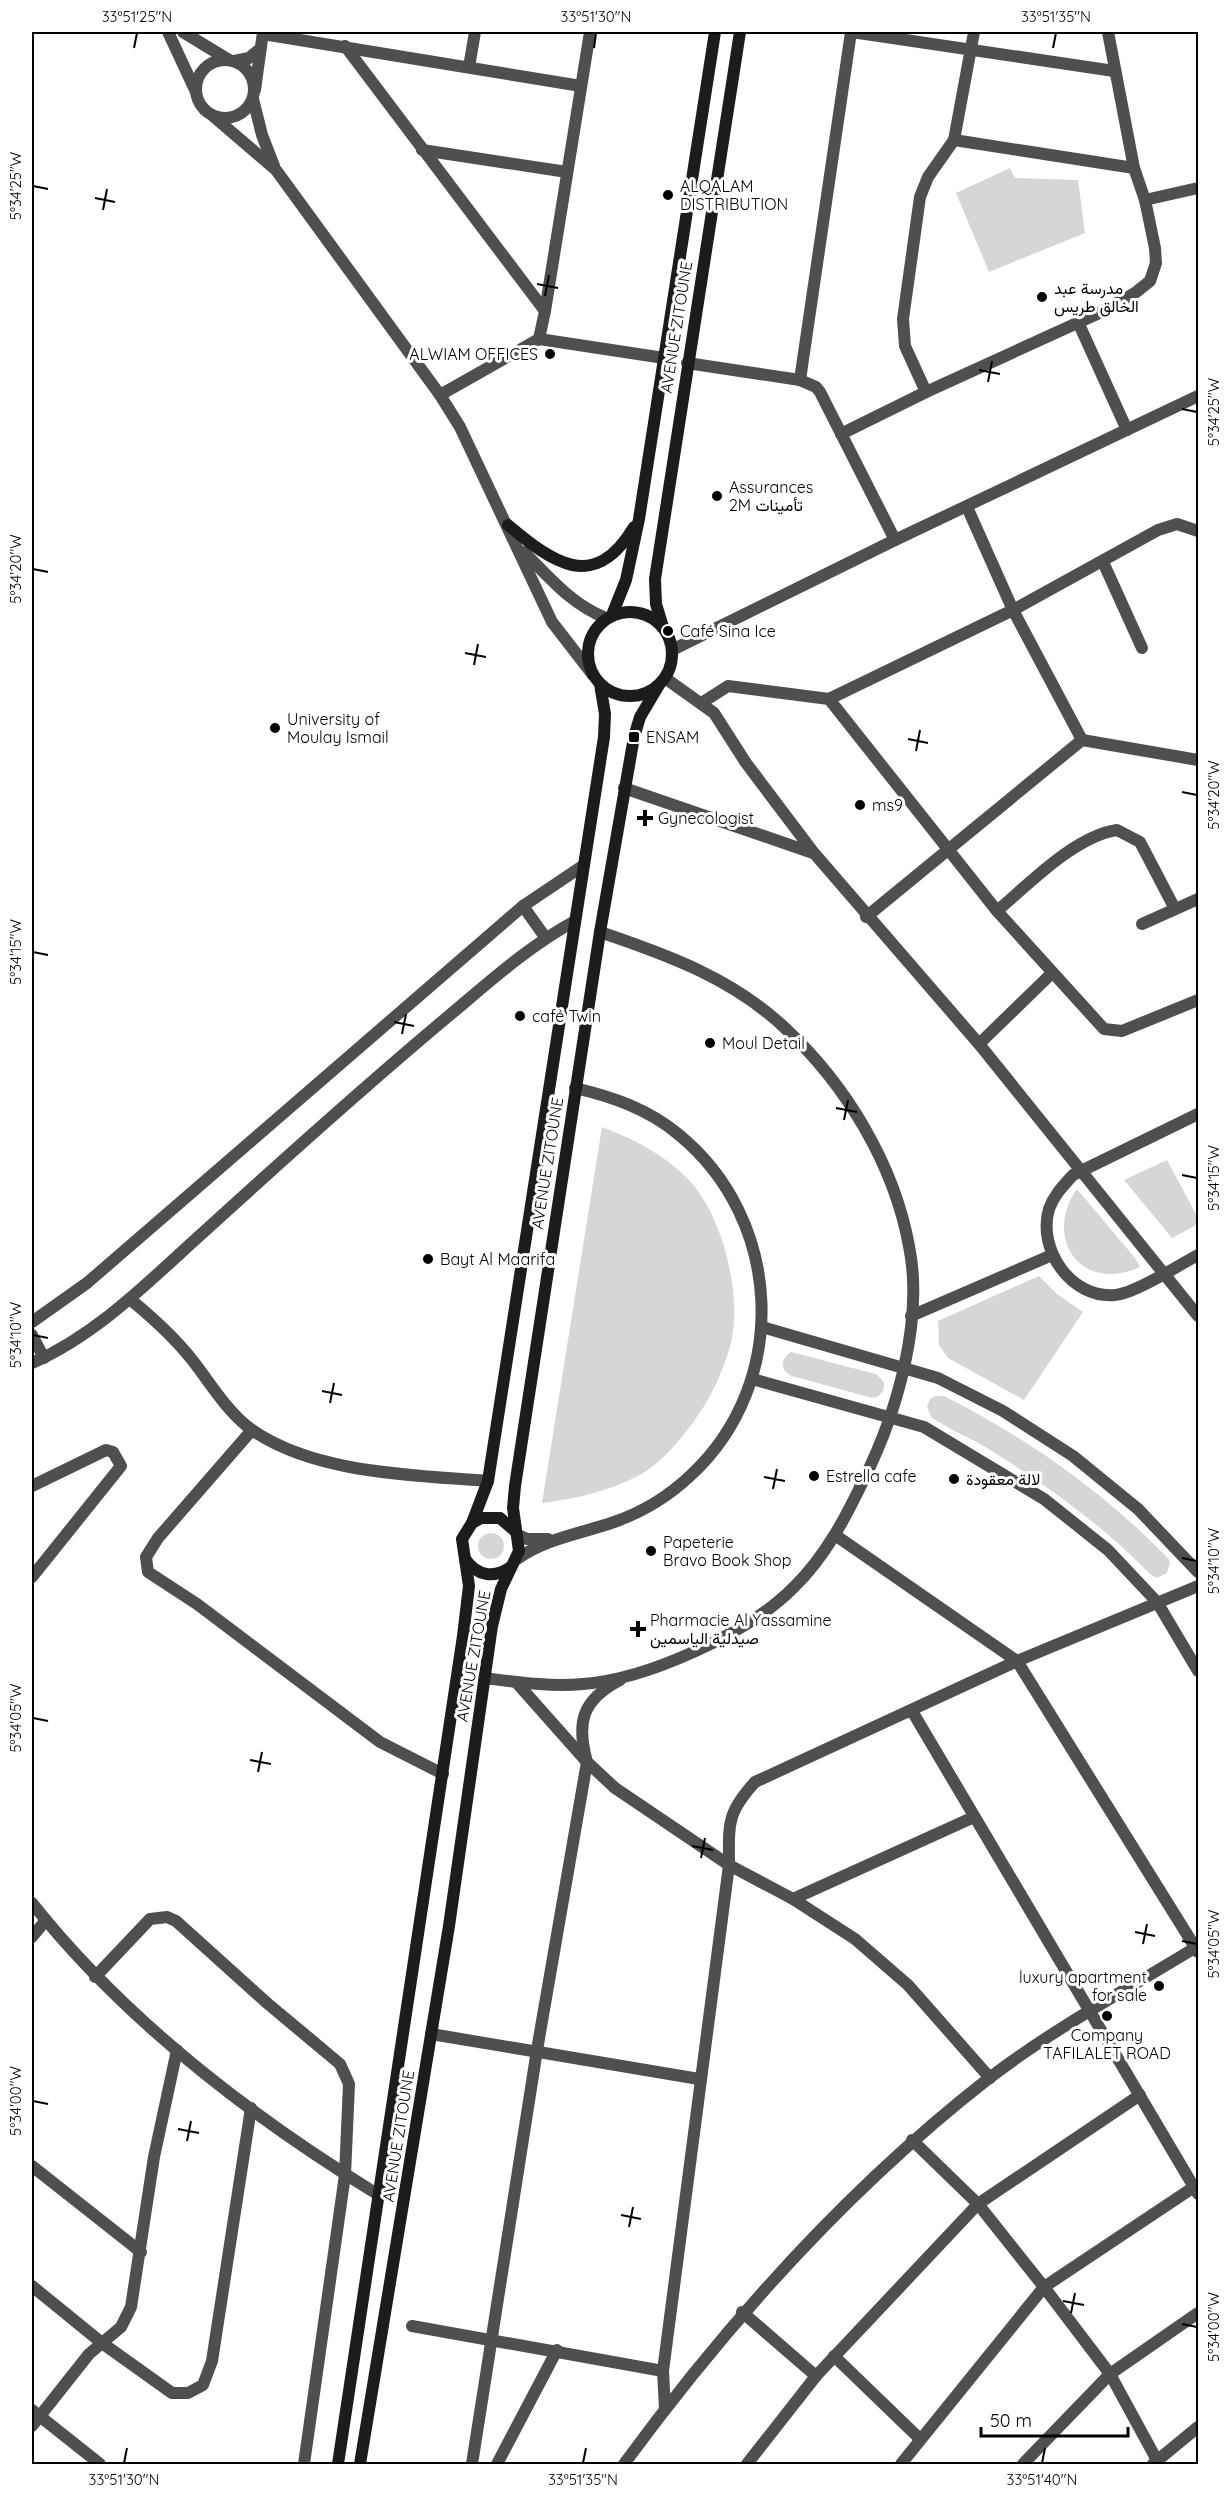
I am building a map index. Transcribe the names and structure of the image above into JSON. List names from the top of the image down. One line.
{"streets":{"main road":["AVENUE ZITOUNE"]},"places":{"other":["ALQALAM DISTRIBUTION","مدرسة عبد الخالق طريس","ALWIAM OFFICES","Assurances 2M تأمينات","Café Sina Ice","University of Moulay Ismail","ms9","café Twin","Moul Detail","Bayt Al Maarifa","Estrella cafe","لالة معقودة","Papeterie Bravo Book Shop","luxury apartment for sale","Company TAFILALET ROAD"],"transit":["ENSAM"],"health":["Gynecologist","Pharmacie Al Yassamine صيدلية الياسمين"]},"scale_bar":"50 m","coordinates":["33°51'25\"N","33°51'30\"N","33°51'35\"N","5°34'25\"W","5°34'20\"W","5°34'15\"W","5°34'10\"W","5°34'05\"W","5°34'00\"W","33°51'40\"N"]}
